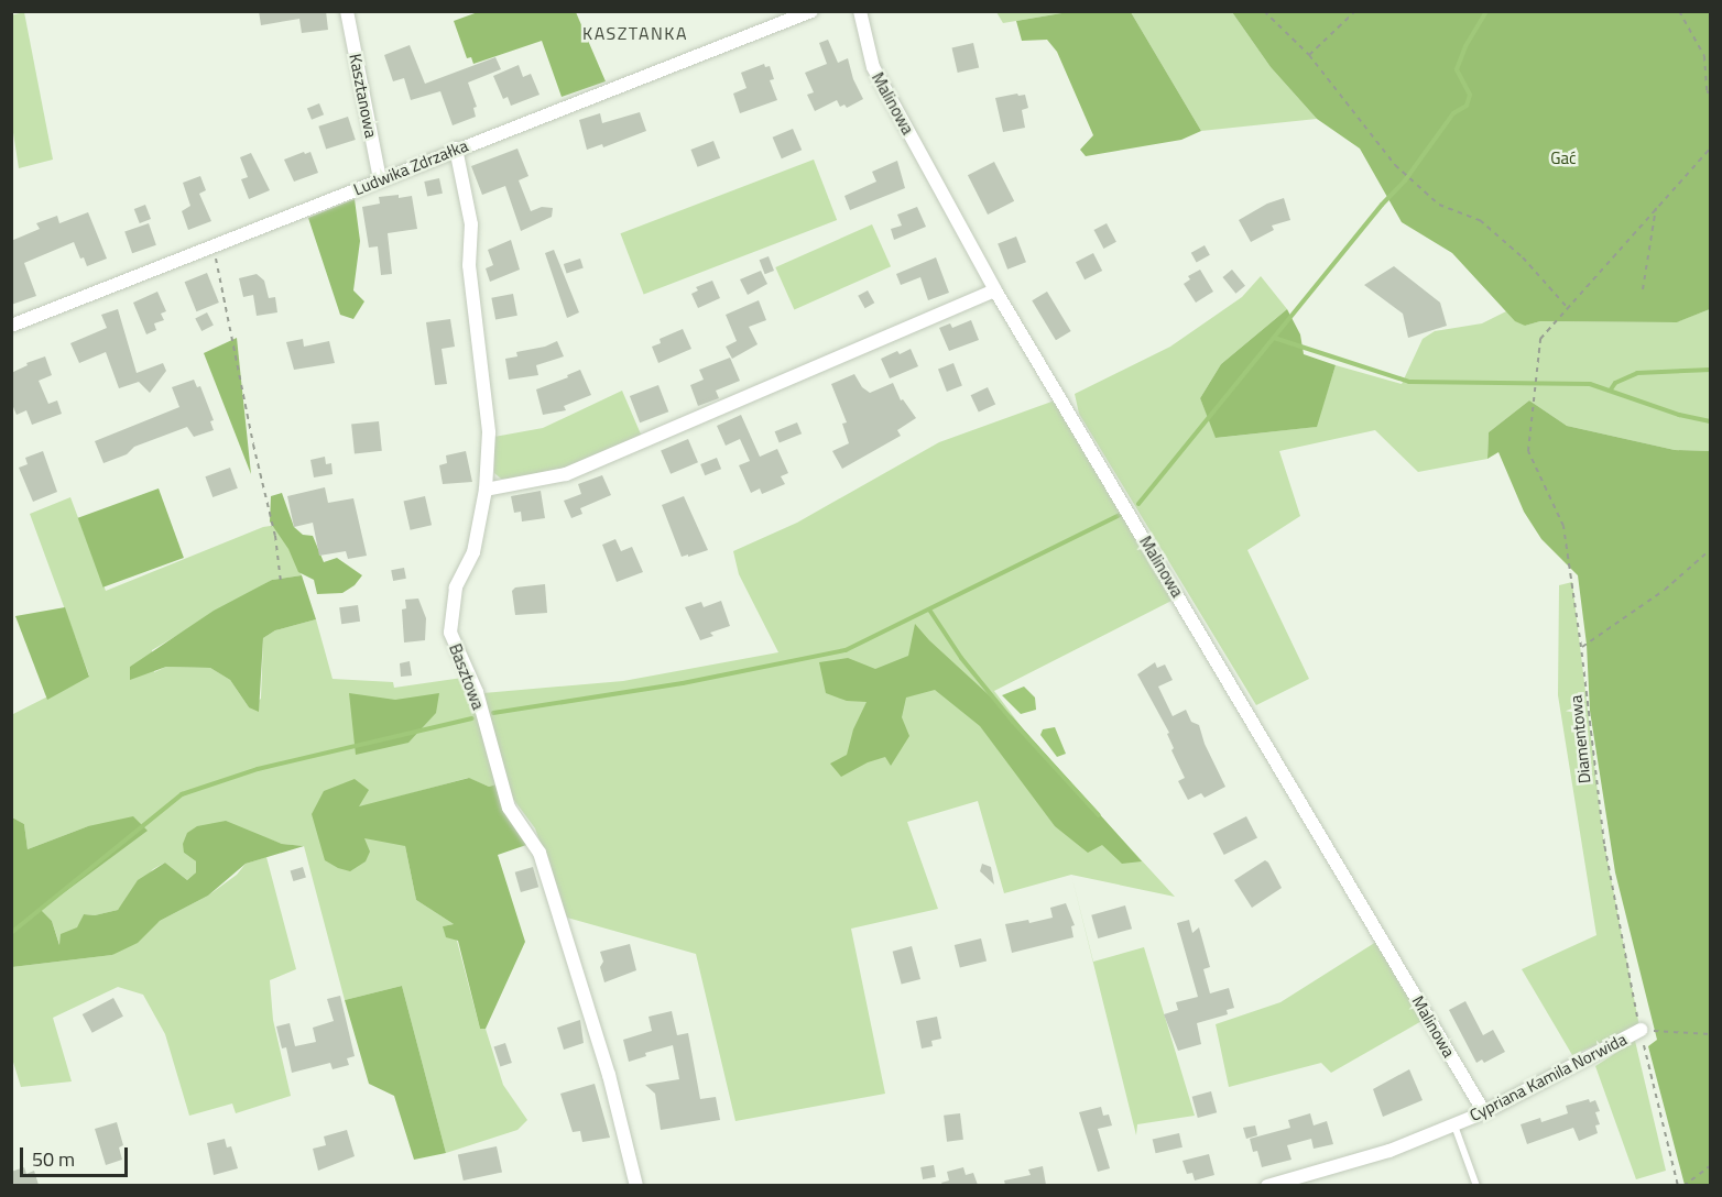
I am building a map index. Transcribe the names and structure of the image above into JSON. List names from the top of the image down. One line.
{"streets":{"street":["Kasztanowa","Malinowa","Ludwika Zdrzałka","Basztowa","Cypriana Kamila Norwida"],"path":["Diamentowa"]},"crossings":[["Kasztanowa","Ludwika Zdrzałka"],["Malinowa","Cypriana Kamila Norwida"],["Ludwika Zdrzałka","Basztowa"],["Diamentowa","Cypriana Kamila Norwida"]],"districts":["KASZTANKA"],"parks":["Gać"],"scale_bar":"50 m"}
